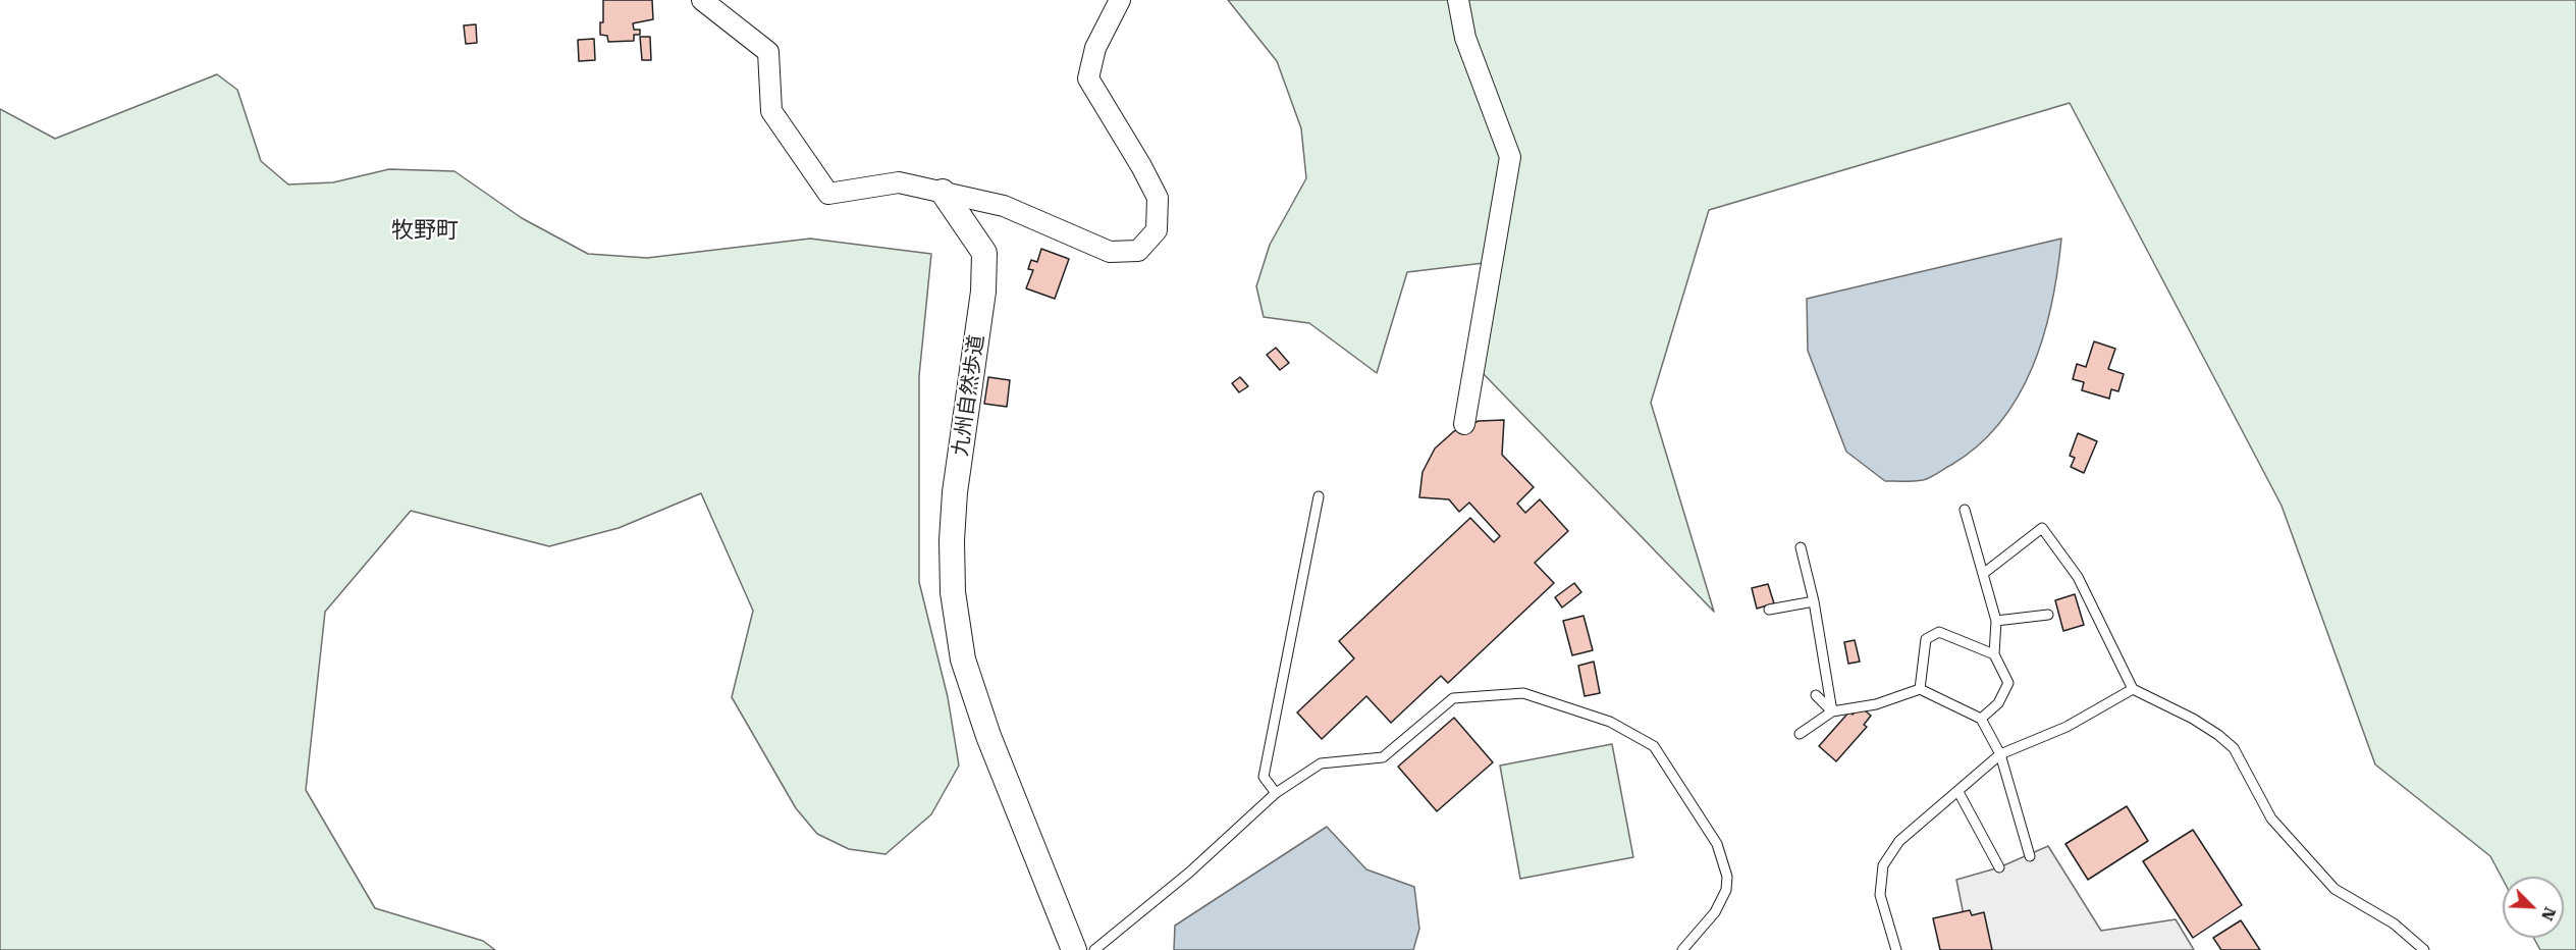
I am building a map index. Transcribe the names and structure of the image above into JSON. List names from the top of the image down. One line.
{"streets":{"street":["九州自然歩道"]},"districts":["牧野町"],"north":"bottom right"}
